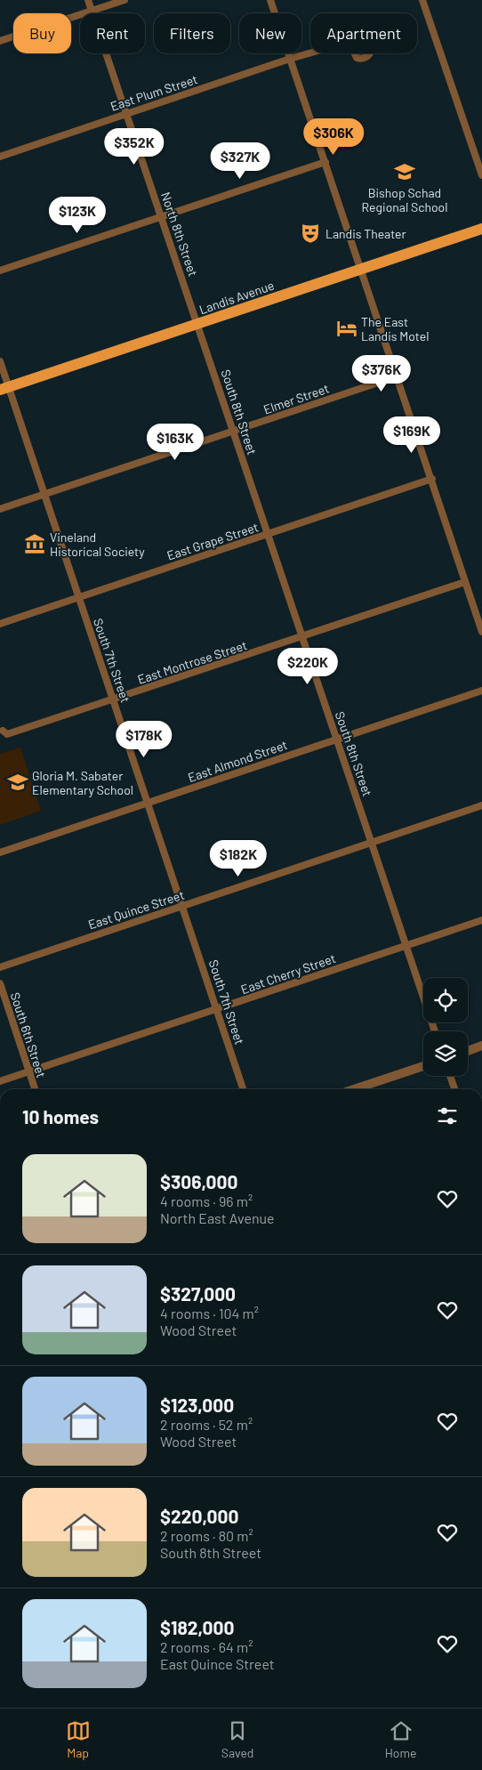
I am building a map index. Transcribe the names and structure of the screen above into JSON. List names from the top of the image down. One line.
{"streets":{"main road":["Landis Avenue"],"street":["East Plum Street","North 8th Street","Elmer Street","South 8th Street","East Grape Street","South 7th Street","East Montrose Street","East Almond Street","East Quince Street","East Cherry Street","South 6th Street"]},"crossings":[["East Plum Street","North 8th Street"],["North 8th Street","Landis Avenue"],["North 8th Street","South 8th Street"],["Landis Avenue","South 8th Street"],["Landis Avenue","South 7th Street"],["Elmer Street","South 8th Street"],["Elmer Street","South 7th Street"],["South 8th Street","East Grape Street"],["South 8th Street","East Montrose Street"],["South 8th Street","East Almond Street"],["South 8th Street","East Quince Street"],["South 8th Street","East Cherry Street"],["East Grape Street","South 7th Street"],["South 7th Street","East Montrose Street"],["South 7th Street","East Almond Street"],["South 7th Street","East Quince Street"],["South 7th Street","East Cherry Street"],["East Cherry Street","South 6th Street"]],"places":{"school or university":["Bishop Schad Regional School","Gloria M. Sabater Elementary School"],"theatre":["Landis Theater"],"hotel":["The East Landis Motel"],"museum":["Vineland Historical Society"]},"page":{"chip":["Buy","Rent","Filters","New","Apartment"],"price":["$306K","$352K","$327K","$123K","$376K","$169K","$163K","$220K","$178K","$182K"],"heading":"10 homes","list":[{"name":"$306,000","note":"4 rooms · 96 m² · North East Avenue"},{"name":"$327,000","note":"4 rooms · 104 m² · Wood Street"},{"name":"$123,000","note":"2 rooms · 52 m² · Wood Street"},{"name":"$220,000","note":"2 rooms · 80 m² · South 8th Street"},{"name":"$182,000","note":"2 rooms · 64 m² · East Quince Street"}],"tabs":["Map","Saved","Home"]}}
